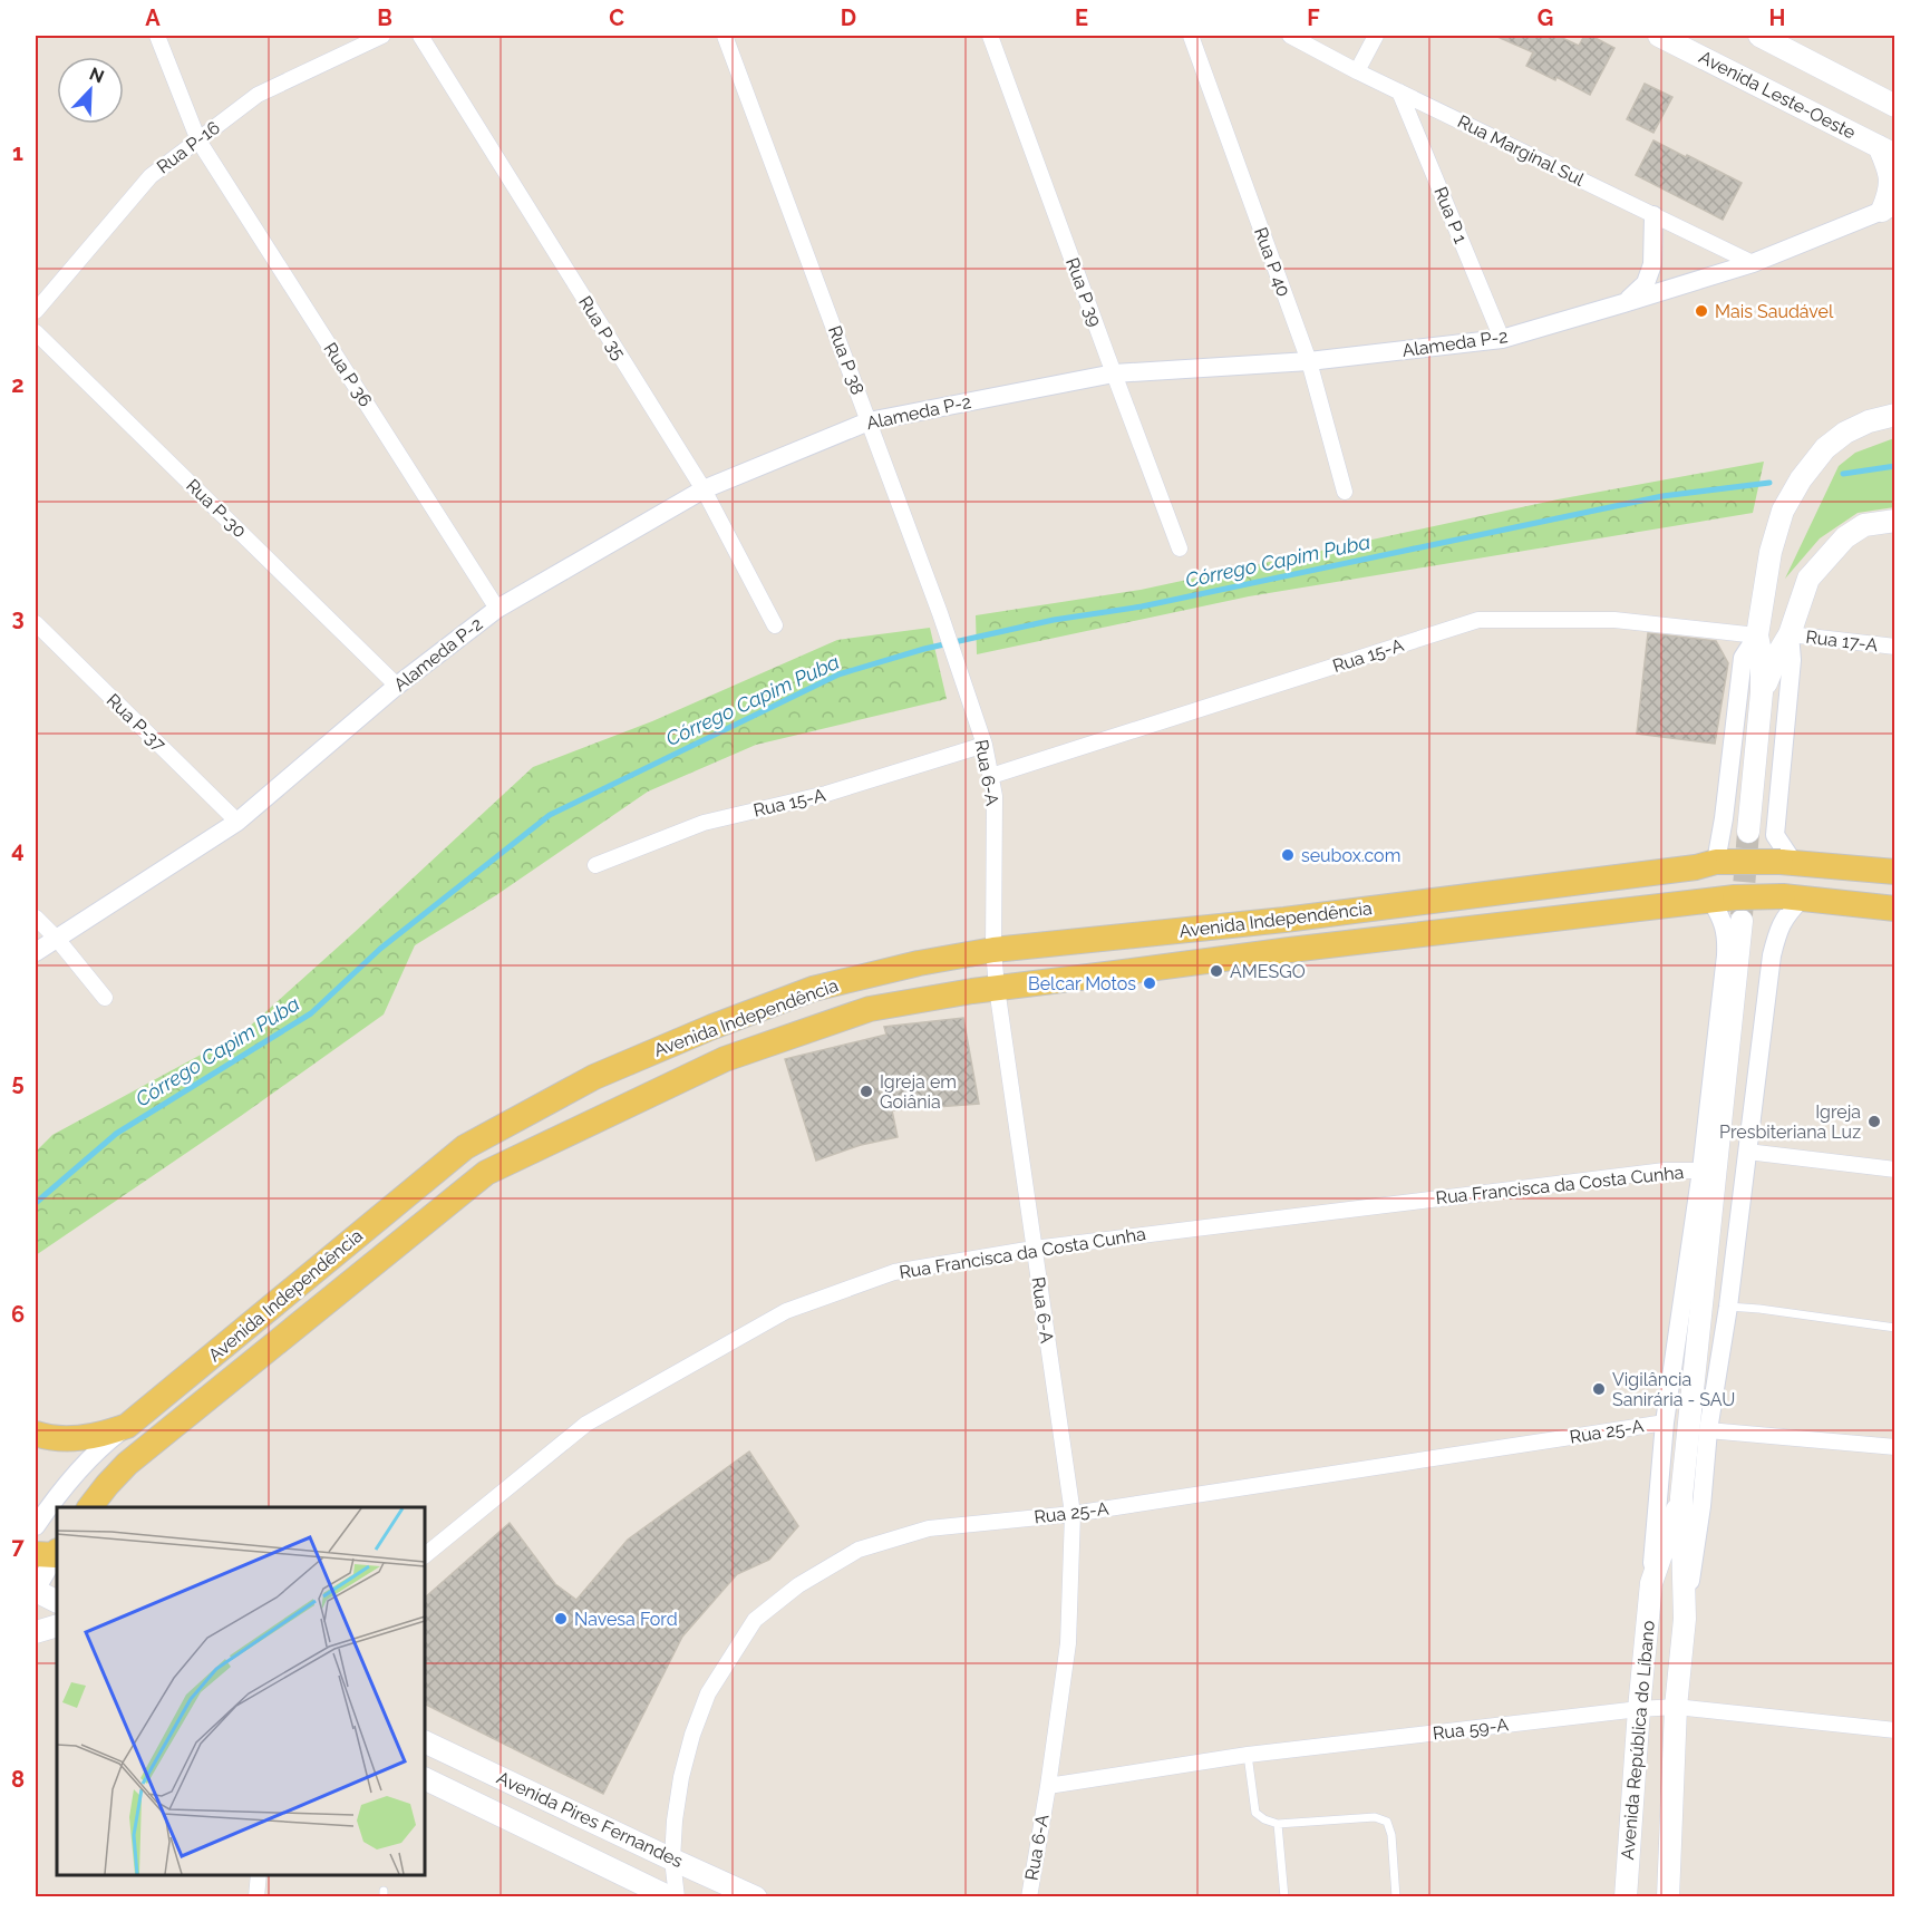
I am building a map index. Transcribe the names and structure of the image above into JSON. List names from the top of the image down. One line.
{"streets":{"main road":["Avenida Leste-Oeste","Avenida Independência","Avenida República do Líbano","Avenida Pires Fernandes"],"street":["Rua P-16","Rua Marginal Sul","Rua P 1","Rua P 40","Rua P 39","Rua P 35","Alameda P-2","Rua P 38","Rua P 36","Rua P-30","Rua 17-A","Rua 15-A","Rua P-37","Rua 6-A","Rua Francisca da Costa Cunha","Rua 25-A","Rua 59-A"]},"crossings":[["Rua P-16","Rua P 36"],["Rua Marginal Sul","Rua P 1"],["Rua Marginal Sul","Alameda P-2"],["Rua P 1","Alameda P-2"],["Rua P 40","Alameda P-2"],["Rua P 39","Alameda P-2"],["Rua P 35","Alameda P-2"],["Alameda P-2","Rua P 38"],["Alameda P-2","Rua P 36"],["Alameda P-2","Rua P-30"],["Alameda P-2","Rua P-37"],["Rua P 38","Rua 6-A"],["Rua 15-A","Rua 6-A"],["Rua 6-A","Avenida Independência"],["Rua 6-A","Rua Francisca da Costa Cunha"],["Rua 6-A","Rua 25-A"],["Rua 6-A","Rua 59-A"],["Avenida Independência","Avenida República do Líbano"],["Rua Francisca da Costa Cunha","Avenida República do Líbano"],["Rua 25-A","Avenida República do Líbano"],["Rua 25-A","Avenida Pires Fernandes"],["Rua 59-A","Avenida República do Líbano"]],"water":["Córrego Capim Puba"],"places":["Mais Saudável","seubox.com","AMESGO","Belcar Motos","Igreja em Goiânia","Igreja Presbiteriana Luz","Vigilância Sanirária - SAU","Navesa Ford"],"north":"top right","grid":{"columns":["A","B","C","D","E","F","G","H"],"rows":["1","2","3","4","5","6","7","8"]}}
